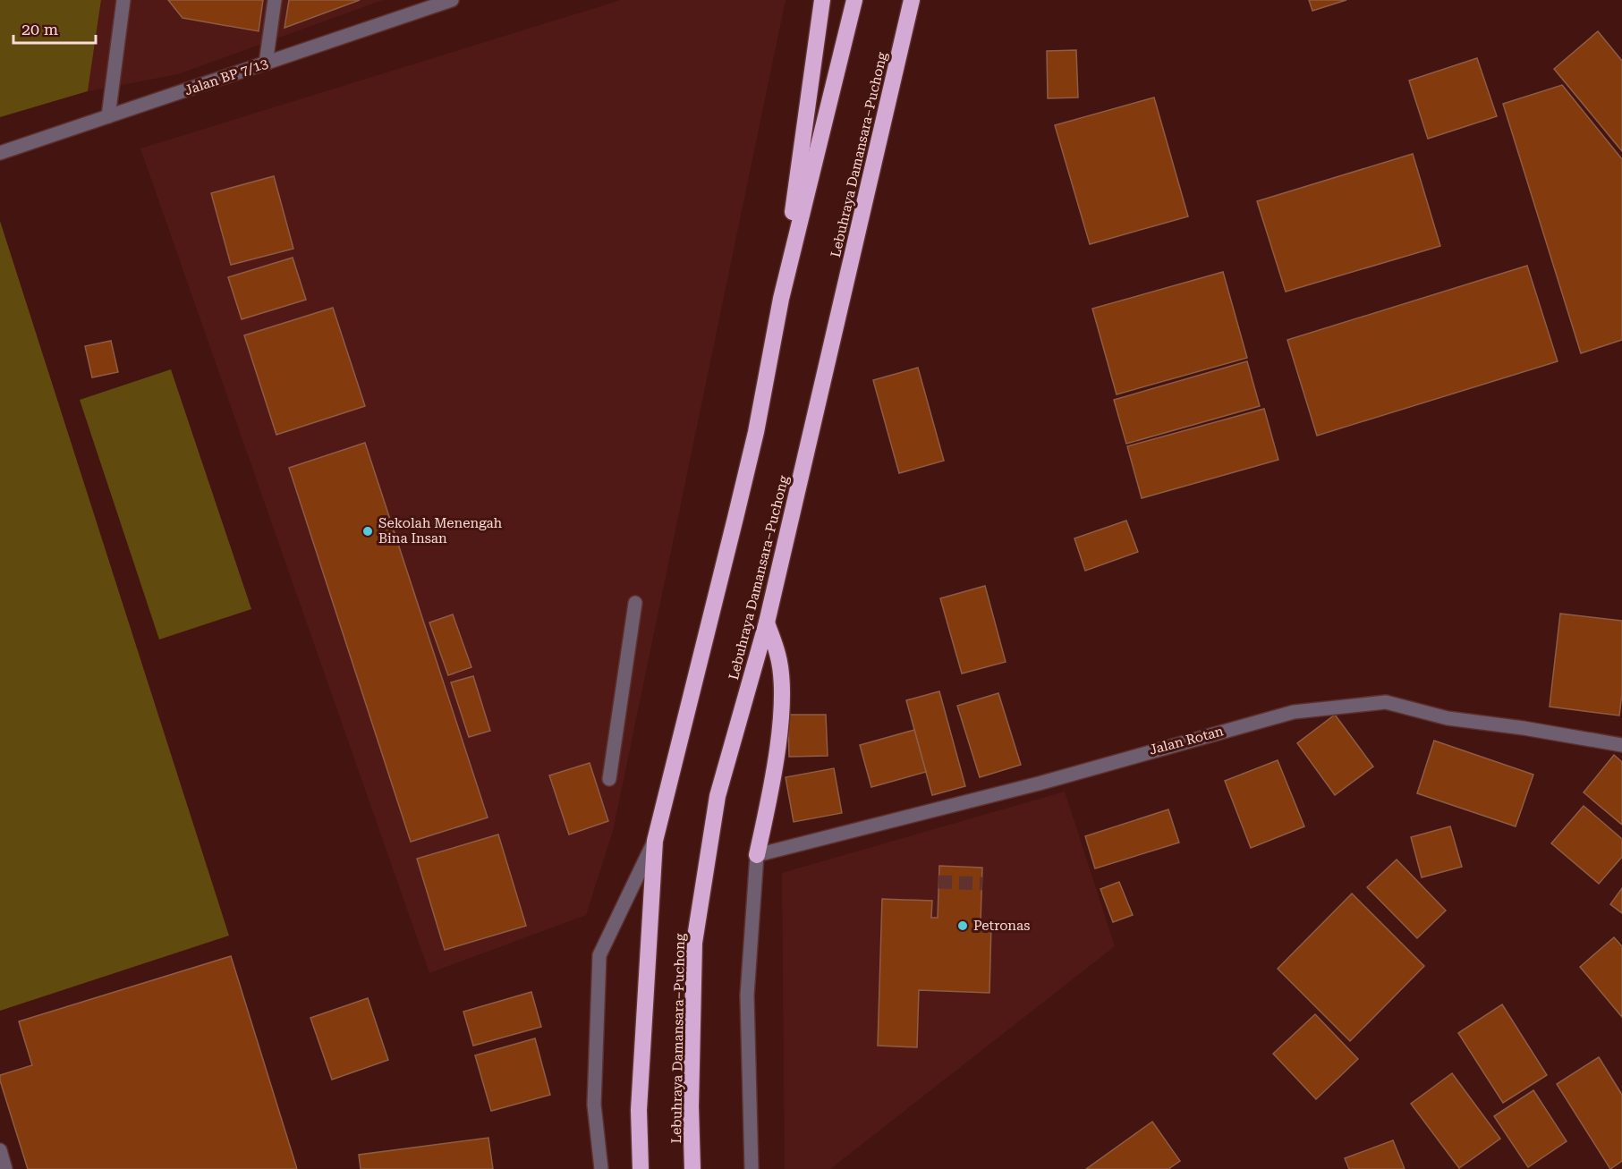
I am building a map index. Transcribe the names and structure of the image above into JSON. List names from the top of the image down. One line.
{"streets":{"highway":["Lebuhraya Damansara–Puchong"],"street":["Jalan BP 7/13","Jalan Rotan"]},"places":["Sekolah Menengah Bina Insan","Petronas"],"scale_bar":"20 m"}
